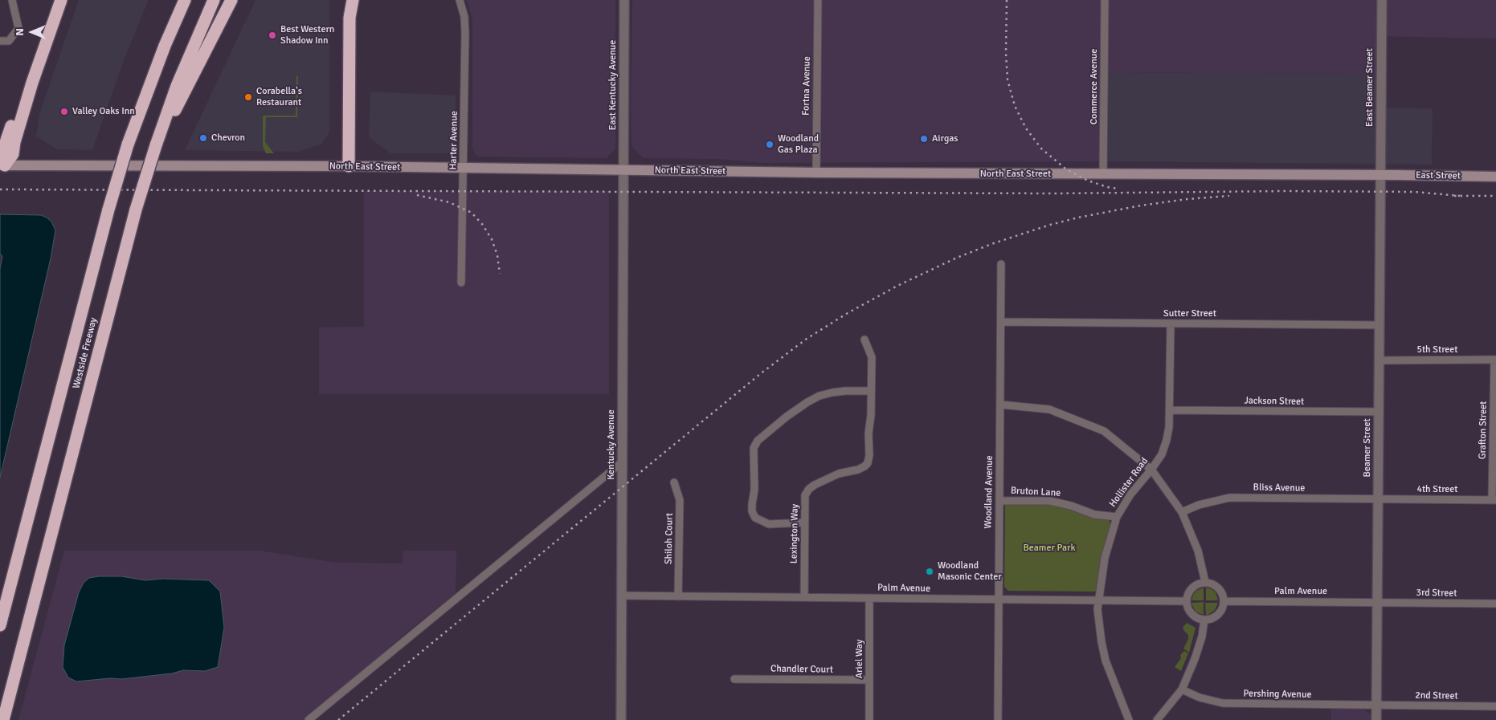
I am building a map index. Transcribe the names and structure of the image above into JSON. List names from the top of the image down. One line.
{"streets":{"highway":["Westside Freeway"],"main road":["North East Street","East Street"],"street":["East Kentucky Avenue","Fortna Avenue","Commerce Avenue","East Beamer Street","Harter Avenue","Sutter Street","5th Street","Jackson Street","Grafton Street","Kentucky Avenue","Beamer Street","Hollister Road","Bliss Avenue","4th Street","Woodland Avenue","Bruton Lane","Lexington Way","Shiloh Court","Palm Avenue","3rd Street","Ariel Way","Chandler Court","Pershing Avenue","2nd Street"]},"crossings":[["East Kentucky Avenue","North East Street"],["East Kentucky Avenue","Kentucky Avenue"],["Fortna Avenue","North East Street"],["Commerce Avenue","North East Street"],["East Beamer Street","North East Street"],["East Beamer Street","East Street"],["East Beamer Street","Beamer Street"],["Harter Avenue","North East Street"],["North East Street","East Street"],["North East Street","Kentucky Avenue"],["North East Street","Beamer Street"],["East Street","Beamer Street"],["Sutter Street","Beamer Street"],["Sutter Street","Hollister Road"],["Sutter Street","Woodland Avenue"],["5th Street","Grafton Street"],["5th Street","Beamer Street"],["Jackson Street","Beamer Street"],["Jackson Street","Hollister Road"],["Grafton Street","4th Street"],["Kentucky Avenue","Palm Avenue"],["Beamer Street","Bliss Avenue"],["Beamer Street","4th Street"],["Beamer Street","Palm Avenue"],["Beamer Street","3rd Street"],["Beamer Street","Pershing Avenue"],["Beamer Street","2nd Street"],["Hollister Road","Bruton Lane"],["Hollister Road","Palm Avenue"],["Bliss Avenue","4th Street"],["Woodland Avenue","Bruton Lane"],["Woodland Avenue","Palm Avenue"],["Lexington Way","Palm Avenue"],["Shiloh Court","Palm Avenue"],["Palm Avenue","3rd Street"],["Palm Avenue","Ariel Way"],["Ariel Way","Chandler Court"],["Pershing Avenue","2nd Street"]],"parks":["Beamer Park"],"places":["Best Western Shadow Inn","Corabella's Restaurant","Valley Oaks Inn","Chevron","Airgas","Woodland Gas Plaza","Woodland Masonic Center"],"north":"left"}
